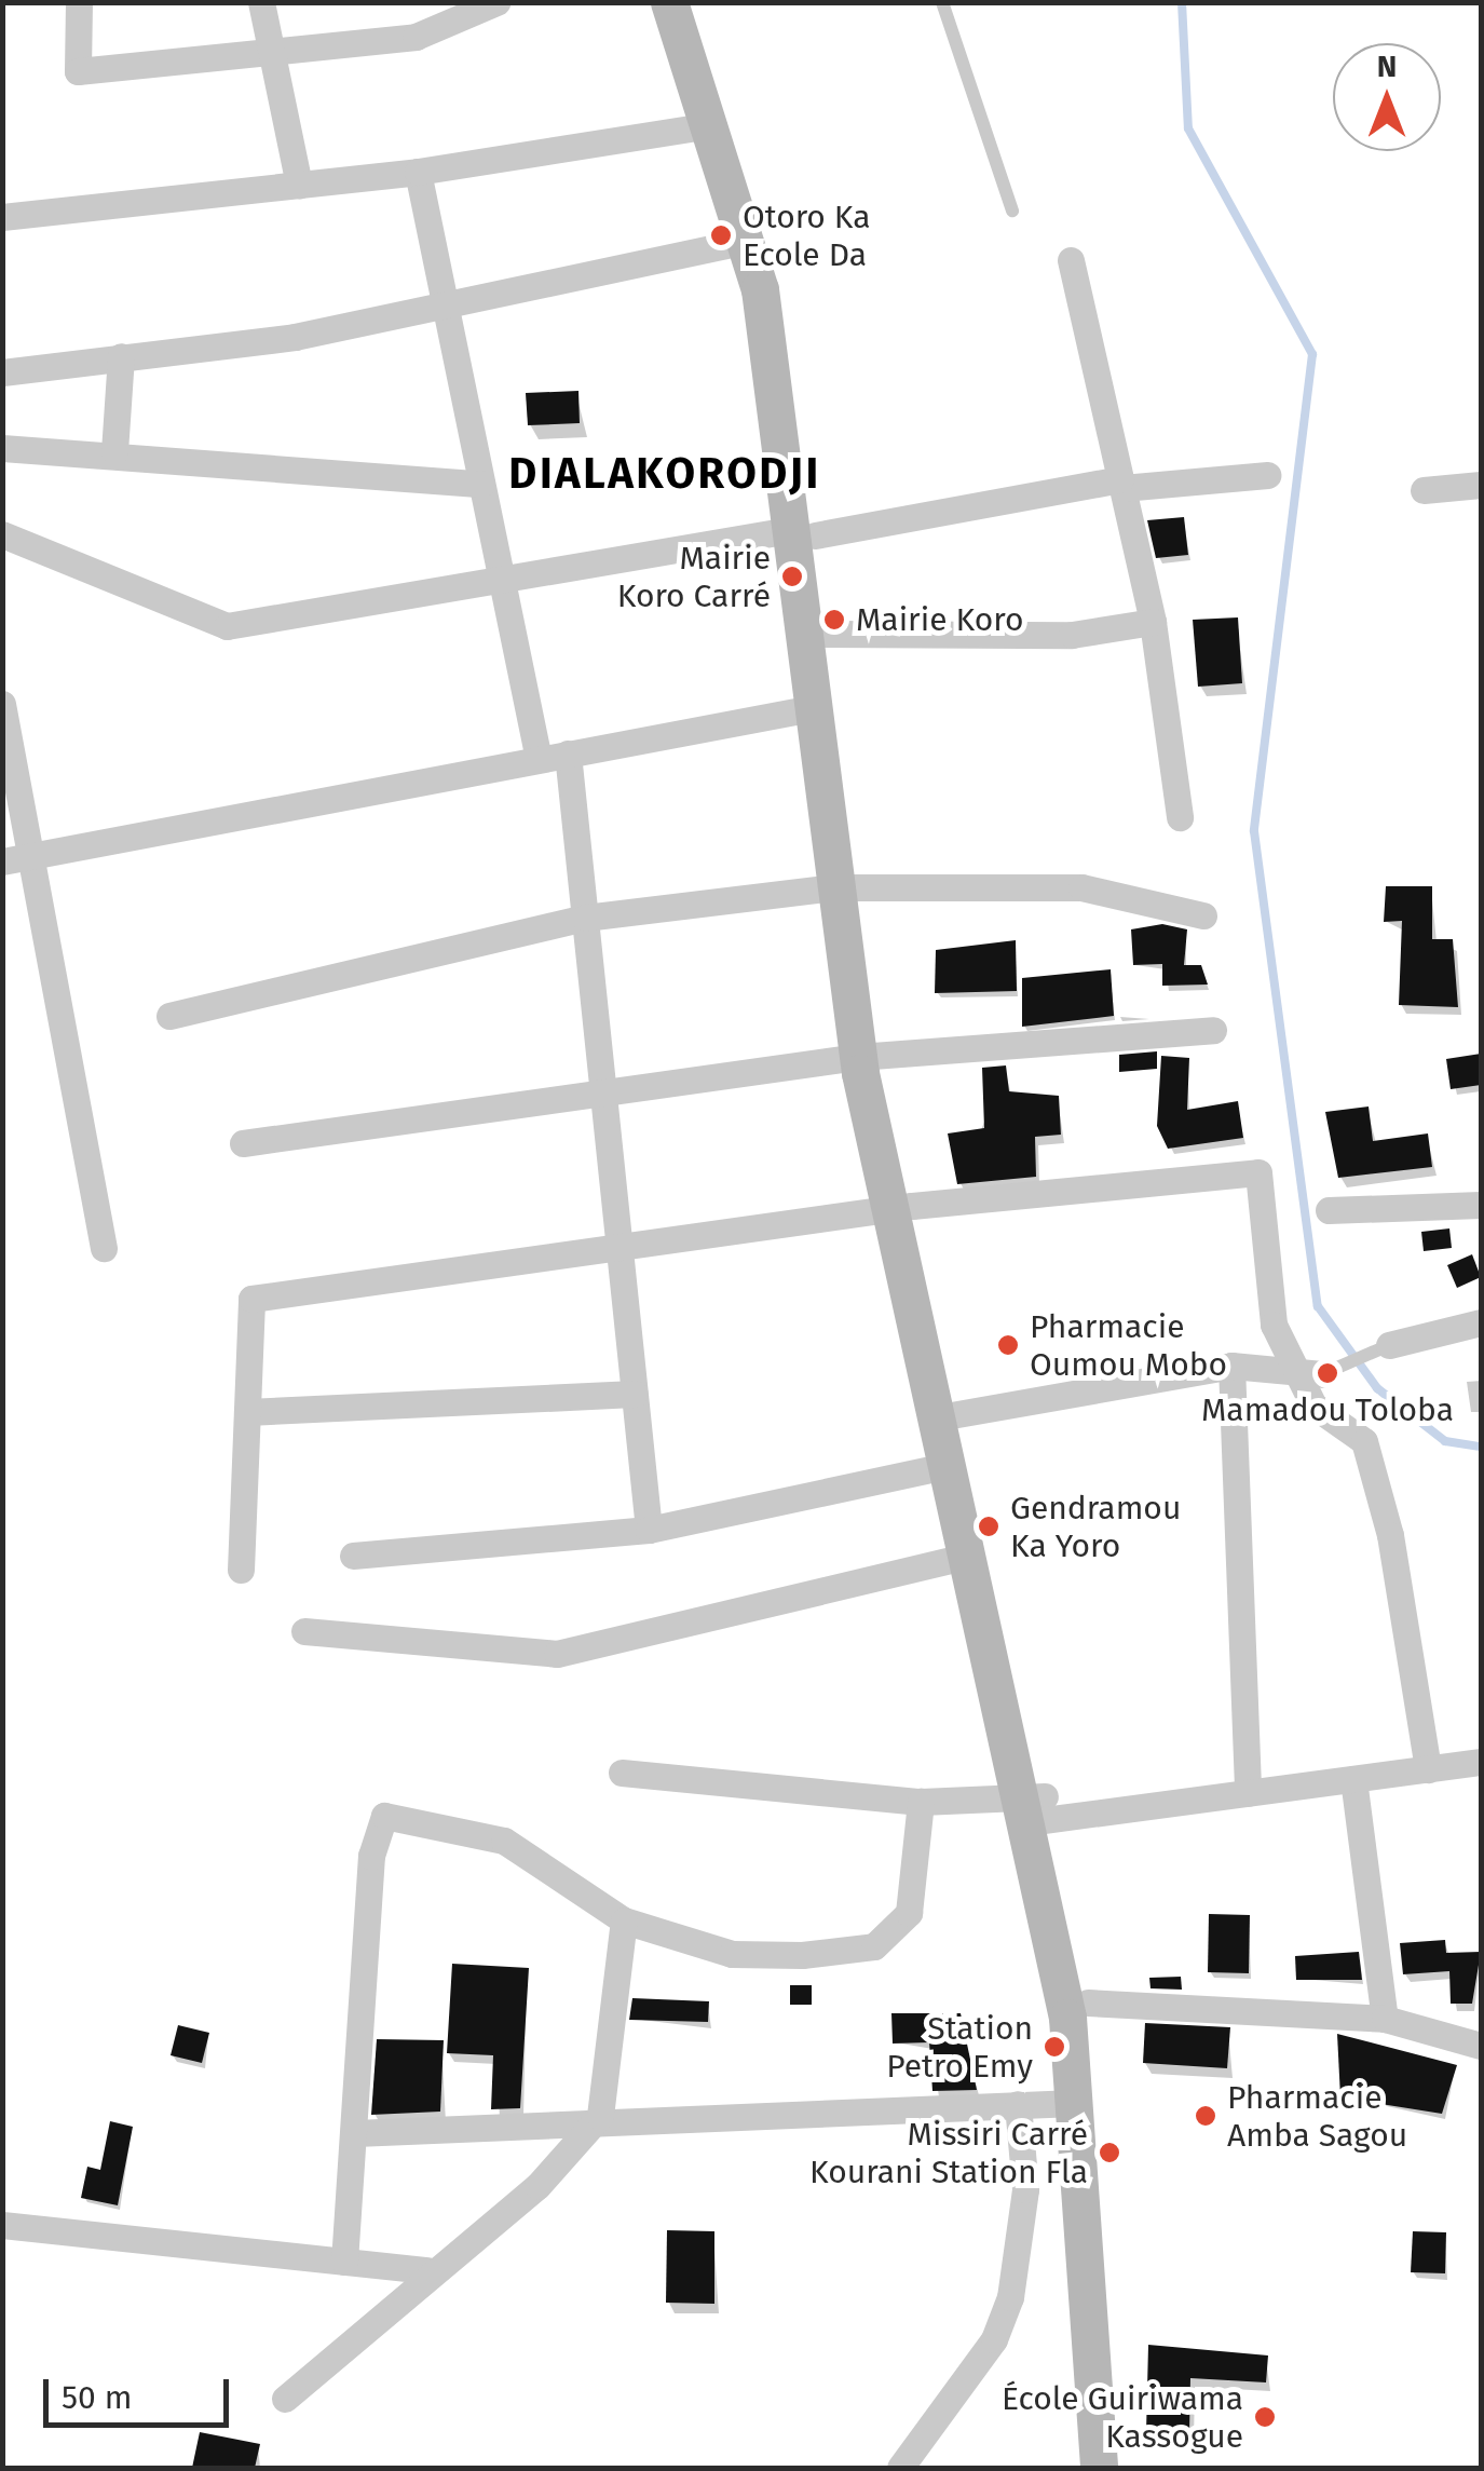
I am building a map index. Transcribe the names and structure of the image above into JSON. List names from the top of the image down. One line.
{"districts":["DIALAKORODJI"],"places":["Otoro Ka Ecole Da","Mairie Koro Carré","Mairie Koro","Pharmacie Oumou Mobo","Mamadou Toloba","Gendramou Ka Yoro","Station Petro Emy","Pharmacie Amba Sagou","Missiri Carré Kourani Station Fla","École Guiriwama Kassogue"],"scale_bar":"50 m","north":"top"}
